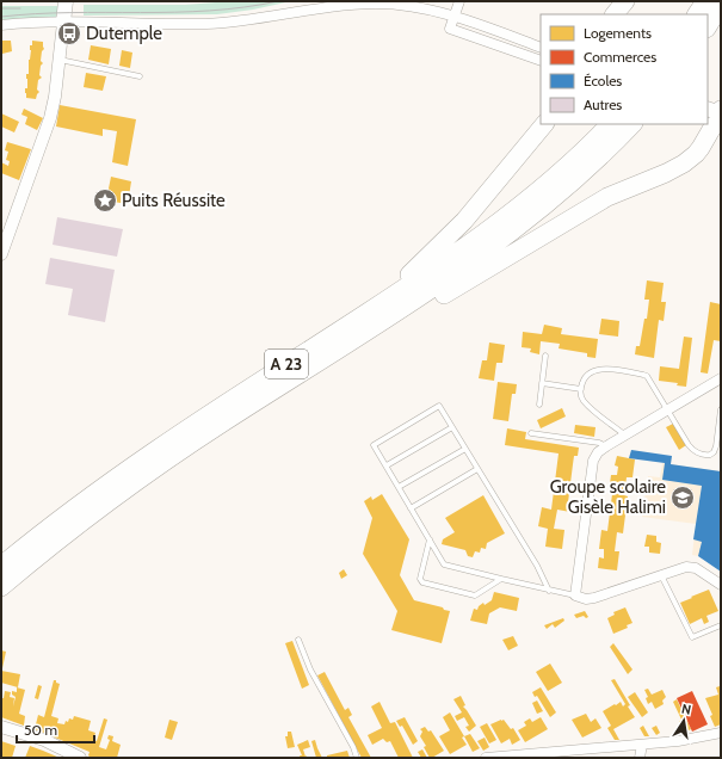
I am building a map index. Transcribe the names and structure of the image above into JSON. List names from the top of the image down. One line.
{"streets":{"highway":["A 23"]},"places":{"bus stop":["Dutemple"],"place":["Puits Réussite"],"school or university":["Groupe scolaire Gisèle Halimi"]},"legend":["Logements","Commerces","Écoles","Autres"],"scale_bar":"50 m","north":"top"}
